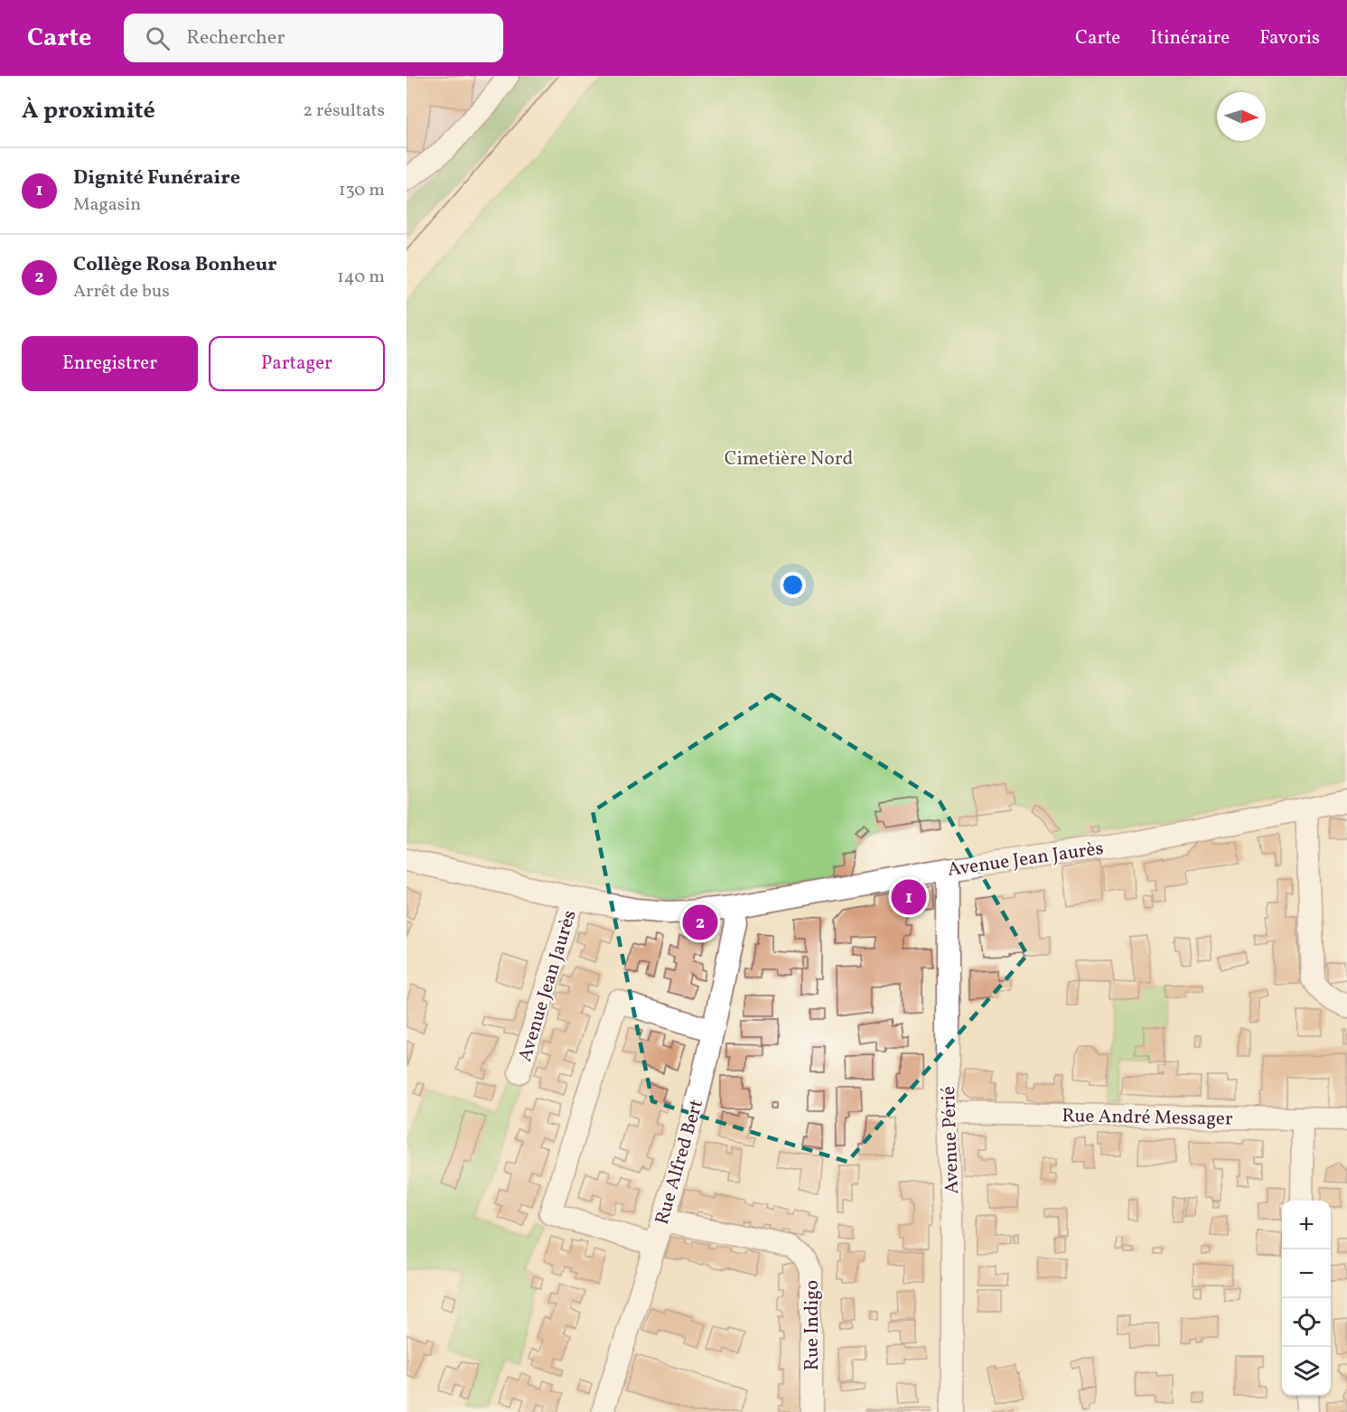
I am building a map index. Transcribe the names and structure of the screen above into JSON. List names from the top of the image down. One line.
{"streets":{"street":["Avenue Jean Jaurès","Rue André Messager","Avenue Périé","Rue Alfred Bert","Rue Indigo"]},"crossings":[["Avenue Jean Jaurès","Avenue Périé"],["Avenue Jean Jaurès","Rue Alfred Bert"],["Rue André Messager","Avenue Périé"],["Rue Alfred Bert","Rue Indigo"]],"parks":["Cimetière Nord"],"north":"right","page":{"header":"Carte","search":"Rechercher","nav":["Carte","Itinéraire","Favoris"],"heading":["À proximité","2 résultats"],"list":[{"mark":"1","name":"Dignité Funéraire","note":"Magasin","value":"130 m"},{"mark":"2","name":"Collège Rosa Bonheur","note":"Arrêt de bus","value":"140 m"}],"buttons":["Enregistrer","Partager"],"pins":["1","2"],"map_buttons":["+","−"]}}
